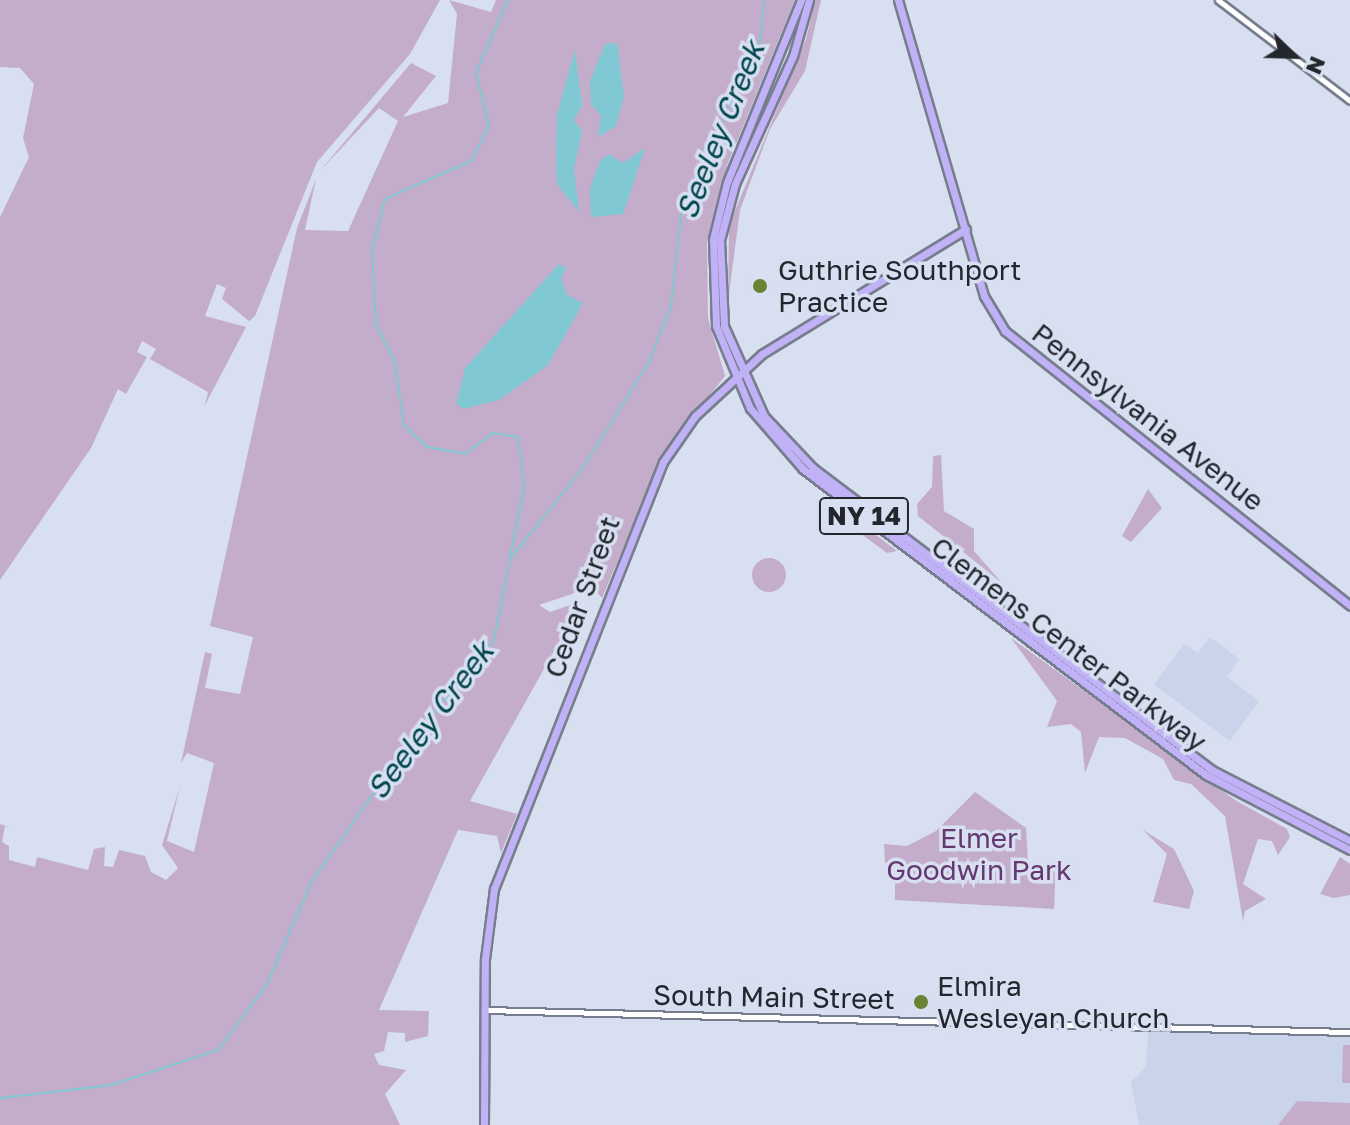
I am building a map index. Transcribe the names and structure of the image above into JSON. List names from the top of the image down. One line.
{"streets":{"main road":["Pennsylvania Avenue","NY 14","Cedar Street","Clemens Center Parkway"],"street":["South Main Street"]},"crossings":[["Pennsylvania Avenue","Cedar Street"],["Cedar Street","Clemens Center Parkway"],["Cedar Street","South Main Street"]],"water":["Seeley Creek"],"parks":["Elmer Goodwin Park"],"places":["Guthrie Southport Practice","Elmira Wesleyan Church"],"north":"bottom right"}
